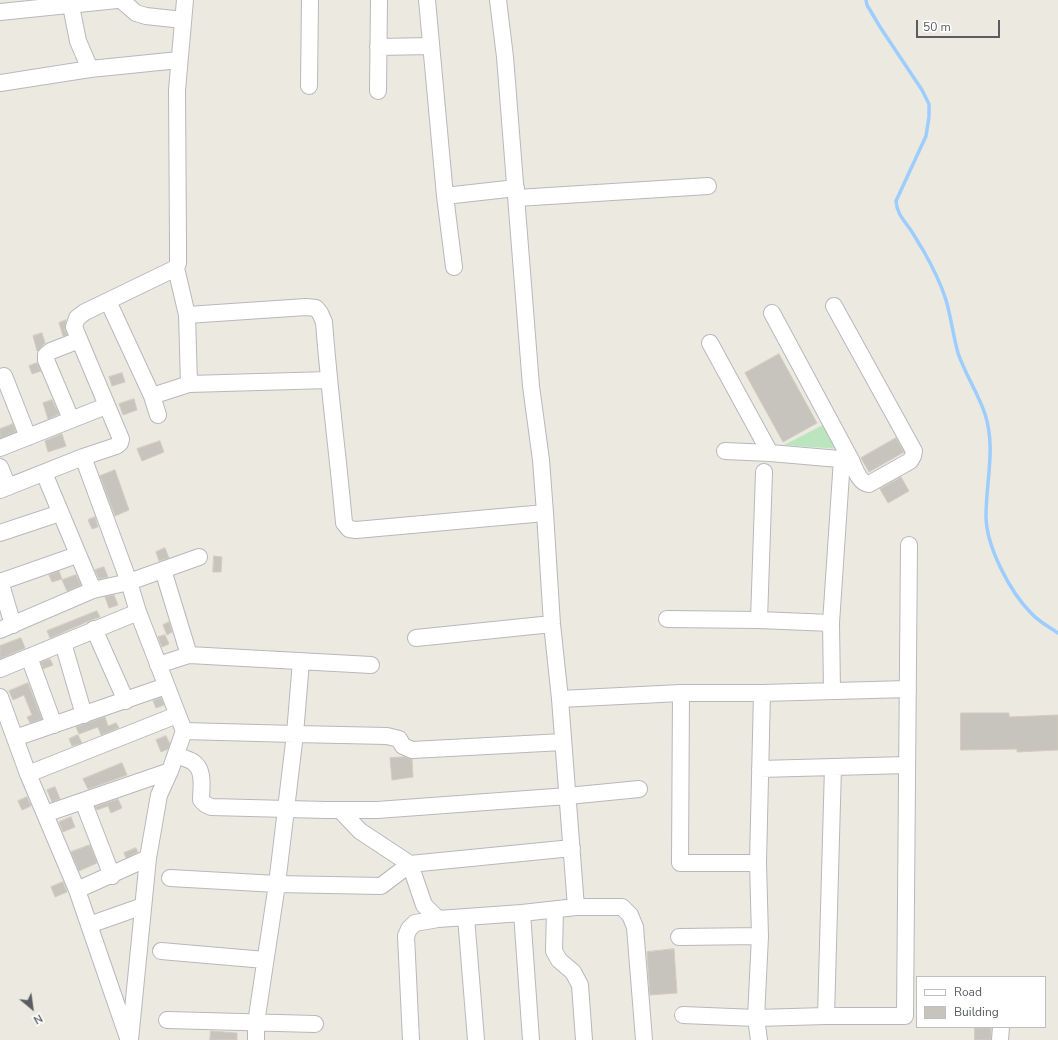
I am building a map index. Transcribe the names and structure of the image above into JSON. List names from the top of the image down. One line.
{"legend":["Road","Building"],"scale_bar":"50 m","north":"bottom right"}
